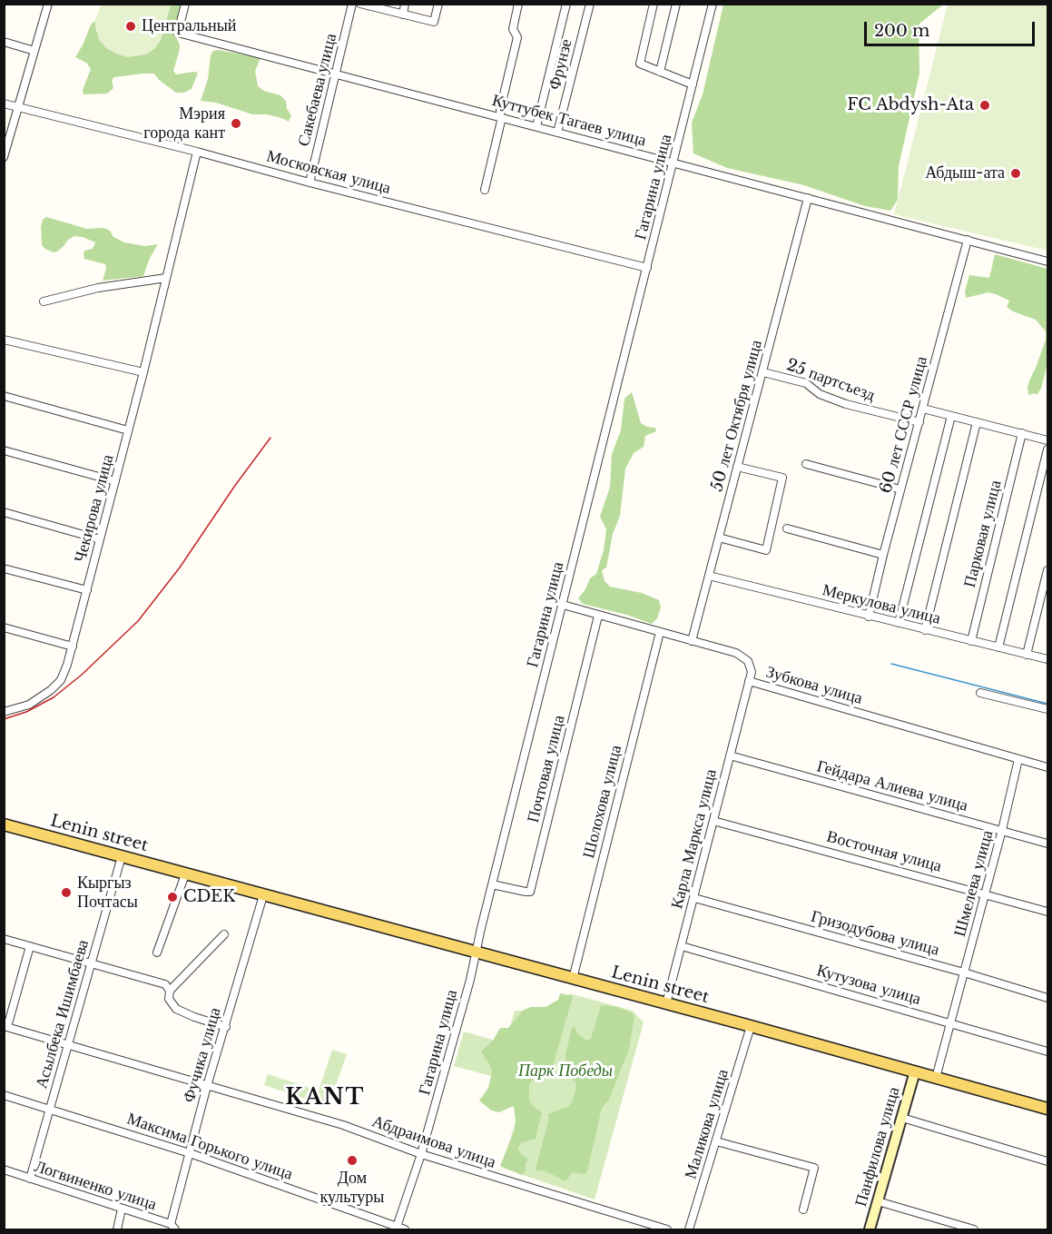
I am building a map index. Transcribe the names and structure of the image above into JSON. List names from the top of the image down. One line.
{"streets":{"main road":["Lenin street"],"street":["Фрунзе","Сакебаева улица","Куттубек Тагаев улица","Московская улица","Гагарина улица","25 партсъезд","50 лет Октября улица","60 лет СССР улица","Чекирова улица","Парковая улица","Меркулова улица","Зубкова улица","Почтовая улица","Гейдара Алиева улица","Шолохова улица","Карла Маркса улица","Восточная улица","Шмелева улица","Гризодубова улица","Кутузова улица","Асылбека Ишимбаева","Фучика улица","Маликова улица","Абдраимова улица","Максима Горького улица","Панфилова улица","Логвиненко улица"]},"crossings":[["Фрунзе","Куттубек Тагаев улица"],["Сакебаева улица","Куттубек Тагаев улица"],["Сакебаева улица","Московская улица"],["Куттубек Тагаев улица","Гагарина улица"],["Куттубек Тагаев улица","50 лет Октября улица"],["Куттубек Тагаев улица","60 лет СССР улица"],["Московская улица","Гагарина улица"],["Московская улица","Чекирова улица"],["Гагарина улица","Зубкова улица"],["Гагарина улица","Почтовая улица"],["Гагарина улица","Lenin street"],["Гагарина улица","Абдраимова улица"],["Гагарина улица","Максима Горького улица"],["25 партсъезд","50 лет Октября улица"],["25 партсъезд","60 лет СССР улица"],["50 лет Октября улица","Меркулова улица"],["50 лет Октября улица","Зубкова улица"],["60 лет СССР улица","Меркулова улица"],["Парковая улица","Меркулова улица"],["Зубкова улица","Почтовая улица"],["Зубкова улица","Шолохова улица"],["Зубкова улица","Карла Маркса улица"],["Зубкова улица","Шмелева улица"],["Гейдара Алиева улица","Карла Маркса улица"],["Гейдара Алиева улица","Шмелева улица"],["Шолохова улица","Lenin street"],["Lenin street","Карла Маркса улица"],["Lenin street","Шмелева улица"],["Lenin street","Асылбека Ишимбаева"],["Lenin street","Фучика улица"],["Lenin street","Маликова улица"],["Lenin street","Панфилова улица"],["Карла Маркса улица","Восточная улица"],["Карла Маркса улица","Гризодубова улица"],["Карла Маркса улица","Кутузова улица"],["Восточная улица","Шмелева улица"],["Шмелева улица","Гризодубова улица"],["Шмелева улица","Кутузова улица"],["Асылбека Ишимбаева","Абдраимова улица"],["Асылбека Ишимбаева","Максима Горького улица"],["Асылбека Ишимбаева","Логвиненко улица"],["Фучика улица","Абдраимова улица"],["Фучика улица","Максима Горького улица"],["Фучика улица","Логвиненко улица"]],"districts":["KANT"],"parks":["Парк Победы"],"places":["Центральный","FC Abdysh-Ata","Мэрия города кант","Абдыш-ата","Кыргыз Почтасы","CDEK","Дом культуры"],"scale_bar":"200 m"}
